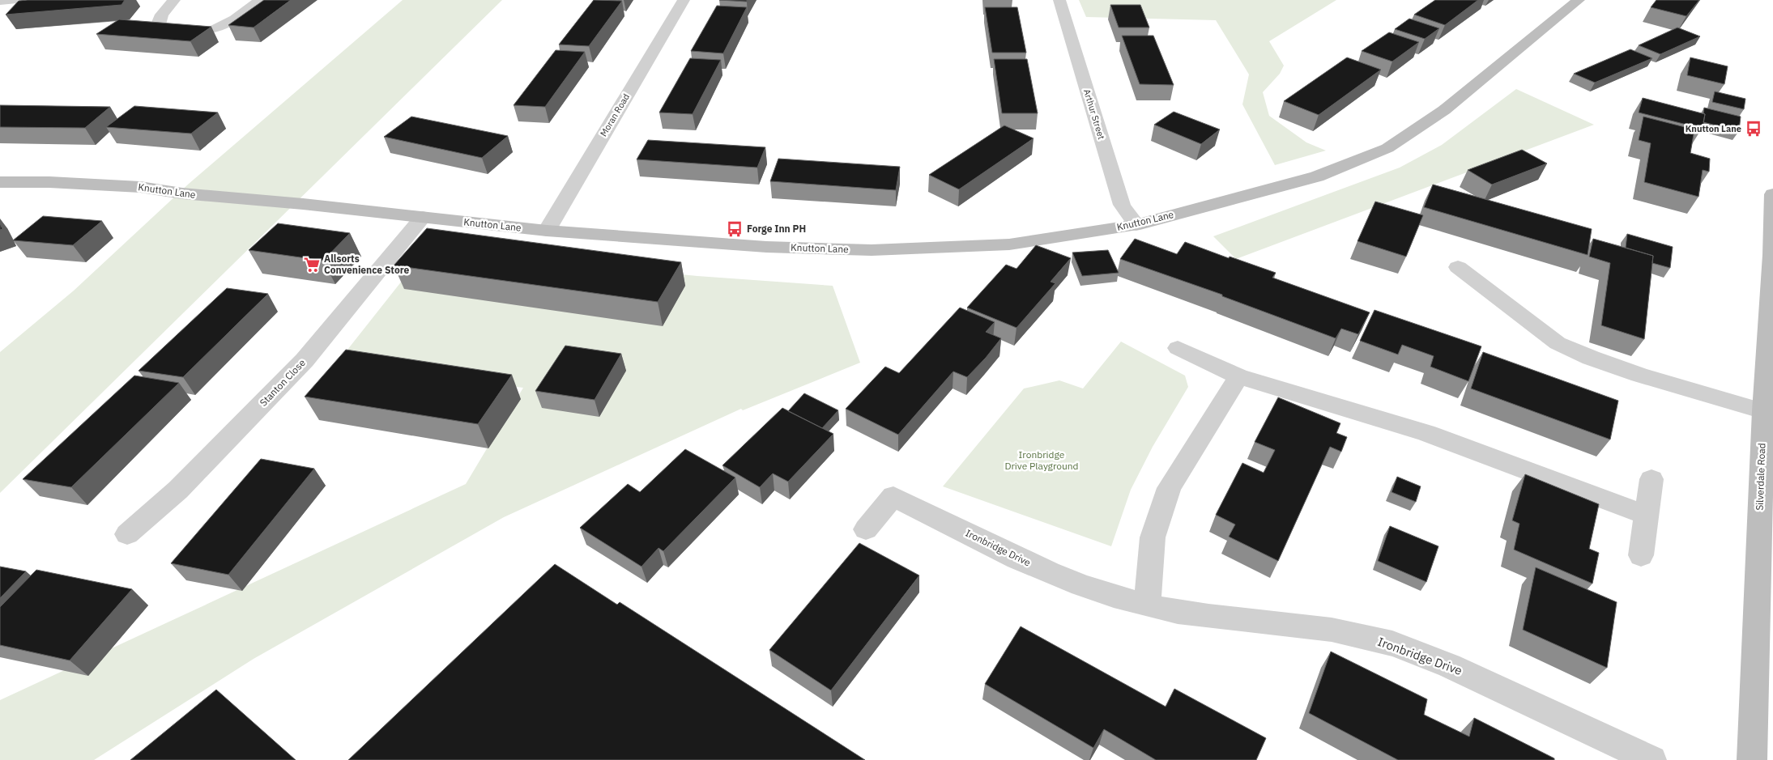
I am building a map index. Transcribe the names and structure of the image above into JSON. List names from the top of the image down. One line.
{"streets":{"main road":["Knutton Lane","Silverdale Road"],"street":["Arthur Street","Moran Road","Stanton Close","Ironbridge Drive"]},"crossings":[["Arthur Street","Knutton Lane"],["Moran Road","Knutton Lane"],["Knutton Lane","Stanton Close"]],"parks":["Ironbridge Drive Playground"],"places":{"bus stop":["Knutton Lane","Forge Inn PH"],"supermarket":["Allsorts Convenience Store"]}}
